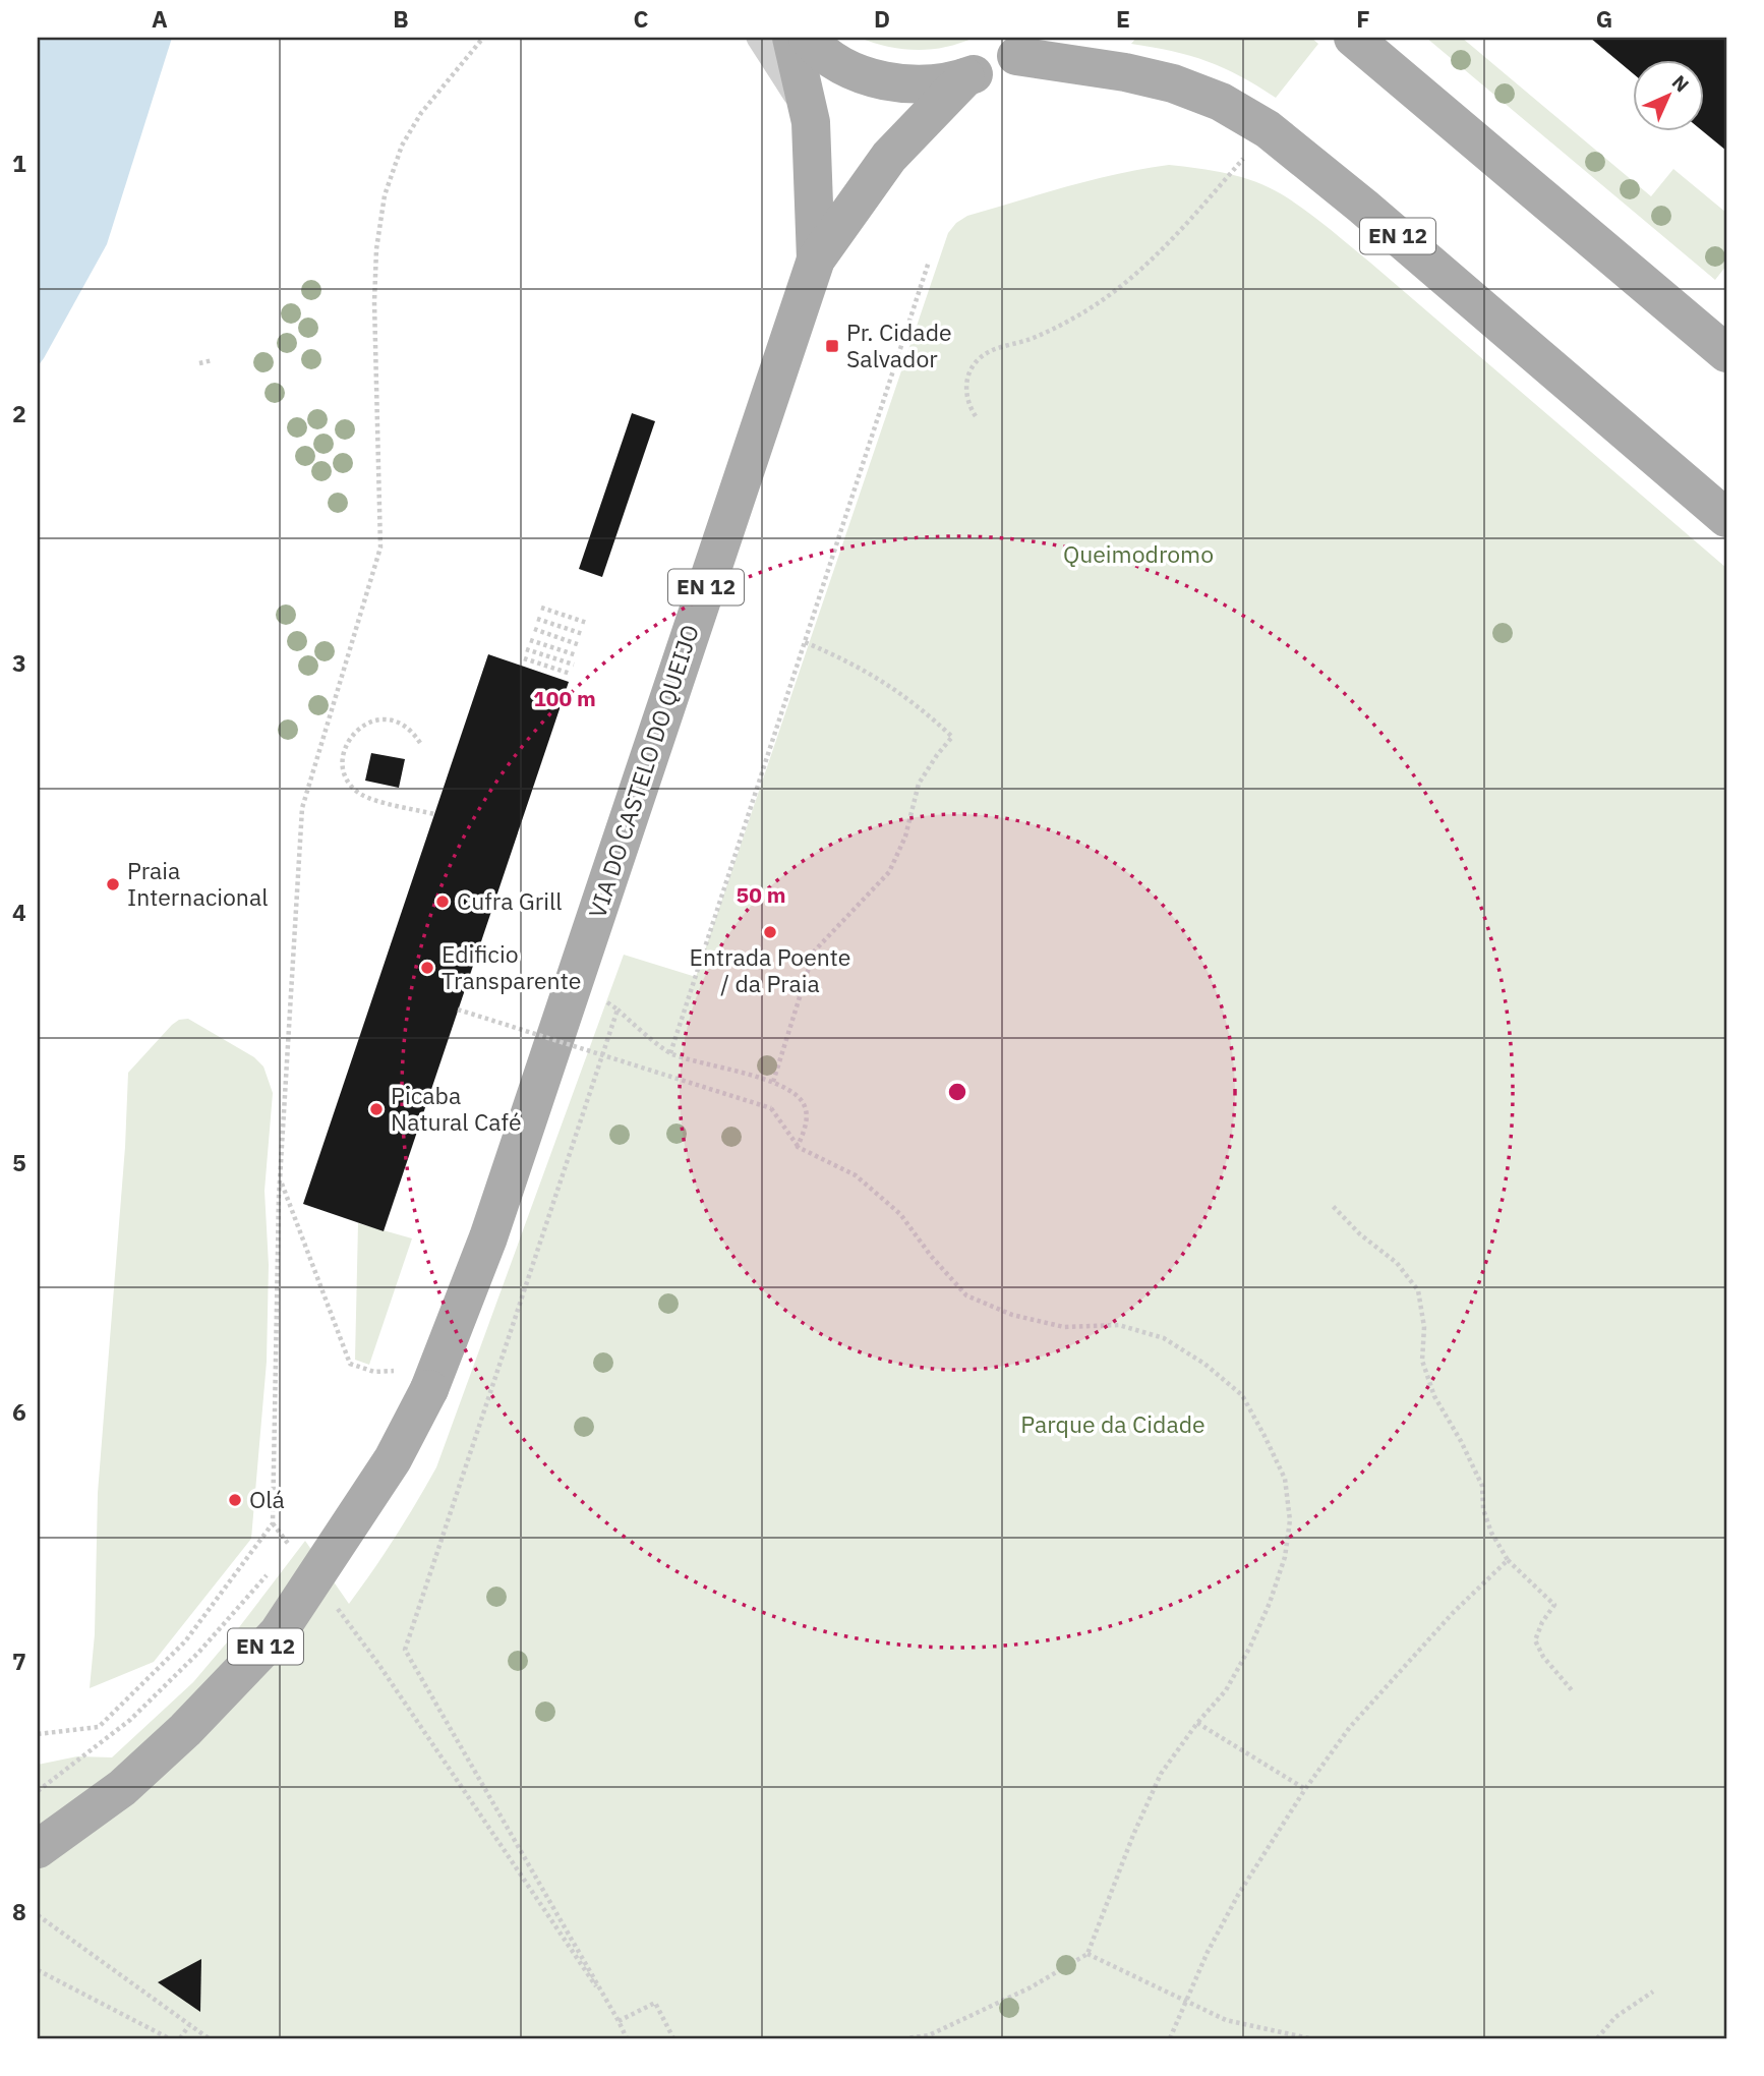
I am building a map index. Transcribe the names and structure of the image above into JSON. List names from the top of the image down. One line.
{"streets":{"main road":["EN 12","VIA DO CASTELO DO QUEIJO"]},"crossings":[["EN 12","VIA DO CASTELO DO QUEIJO"]],"parks":["Queimodromo","Parque da Cidade"],"places":{"transit":["Pr. Cidade Salvador"],"other":["Praia Internacional","Cufra Grill","Entrada Poente / da Praia","Edificio Transparente","Picaba Natural Café","Olá"]},"north":"top right","grid":{"columns":["A","B","C","D","E","F","G"],"rows":["1","2","3","4","5","6","7","8"]},"rings":["100 m","50 m"]}
